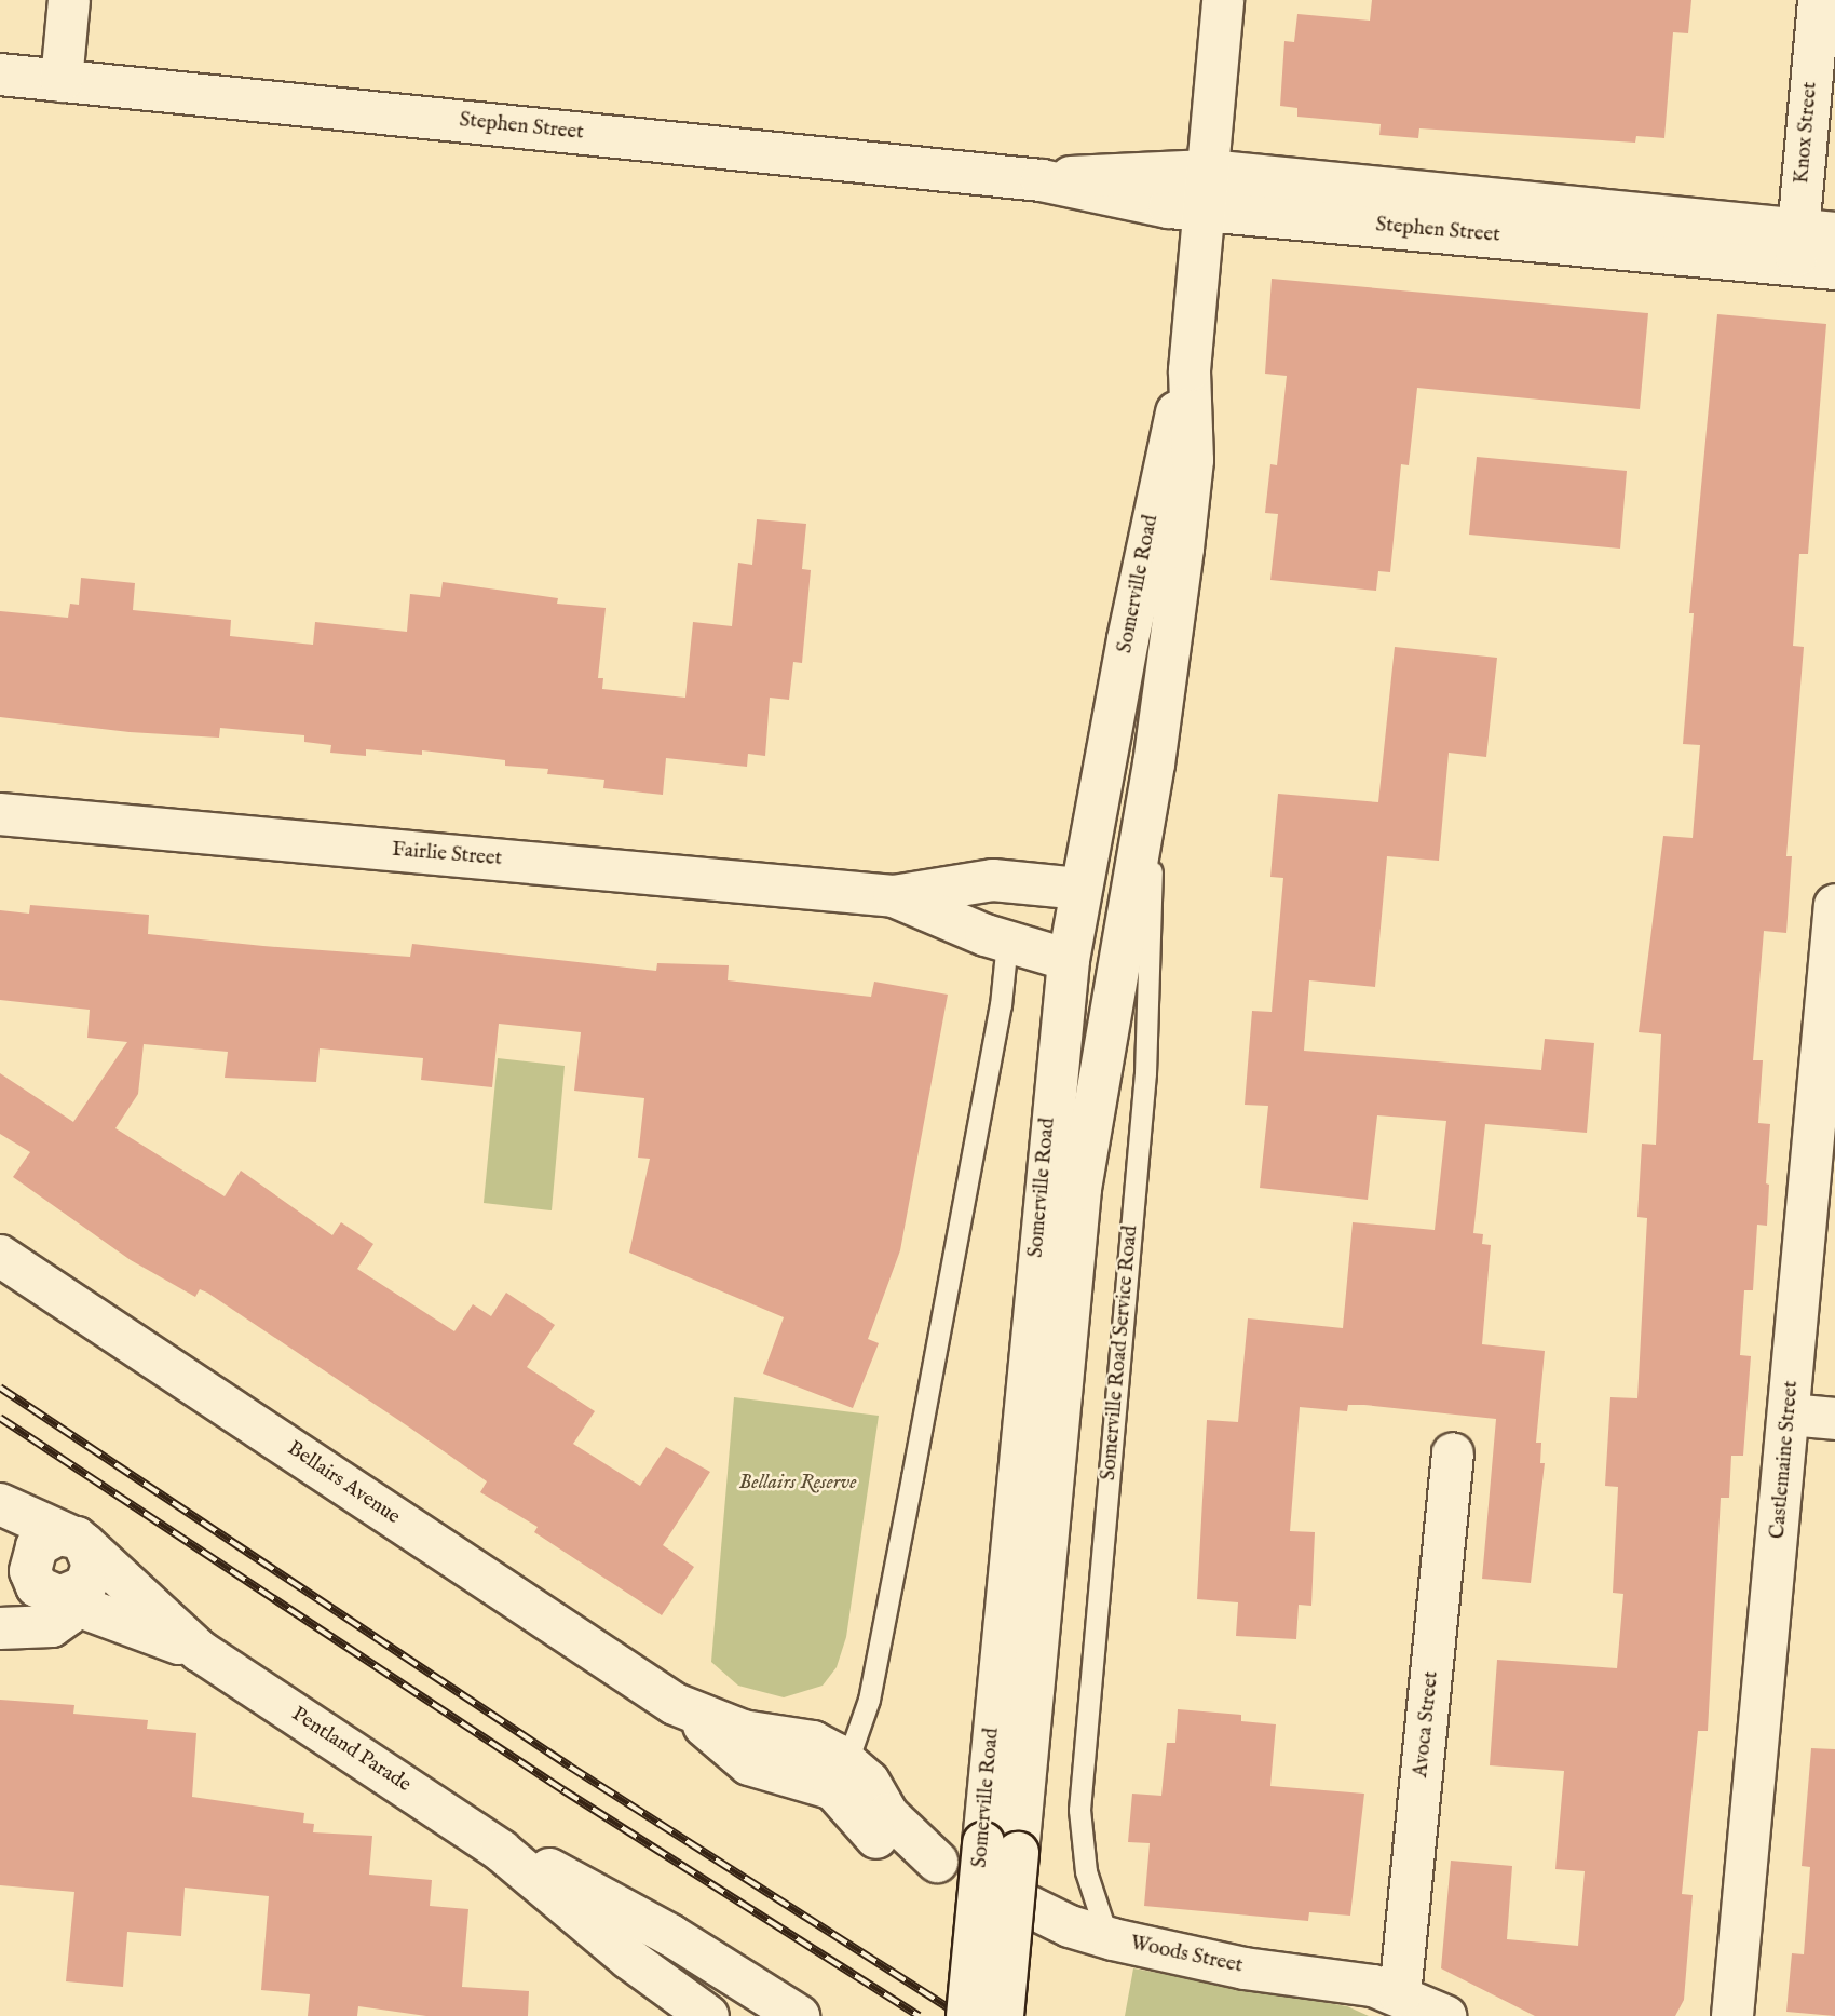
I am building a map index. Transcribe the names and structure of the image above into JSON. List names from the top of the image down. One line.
{"streets":{"street":["Stephen Street","Knox Street","Somerville Road","Fairlie Street","Castlemaine Street","Bellairs Avenue","Avoca Street","Pentland Parade","Woods Street"],"lane":["Somerville Road Service Road"]},"crossings":[["Stephen Street","Knox Street"],["Stephen Street","Somerville Road"],["Somerville Road","Fairlie Street"],["Somerville Road","Somerville Road Service Road"],["Somerville Road Service Road","Woods Street"],["Bellairs Avenue","Woods Street"],["Avoca Street","Woods Street"]],"parks":["Bellairs Reserve"]}
